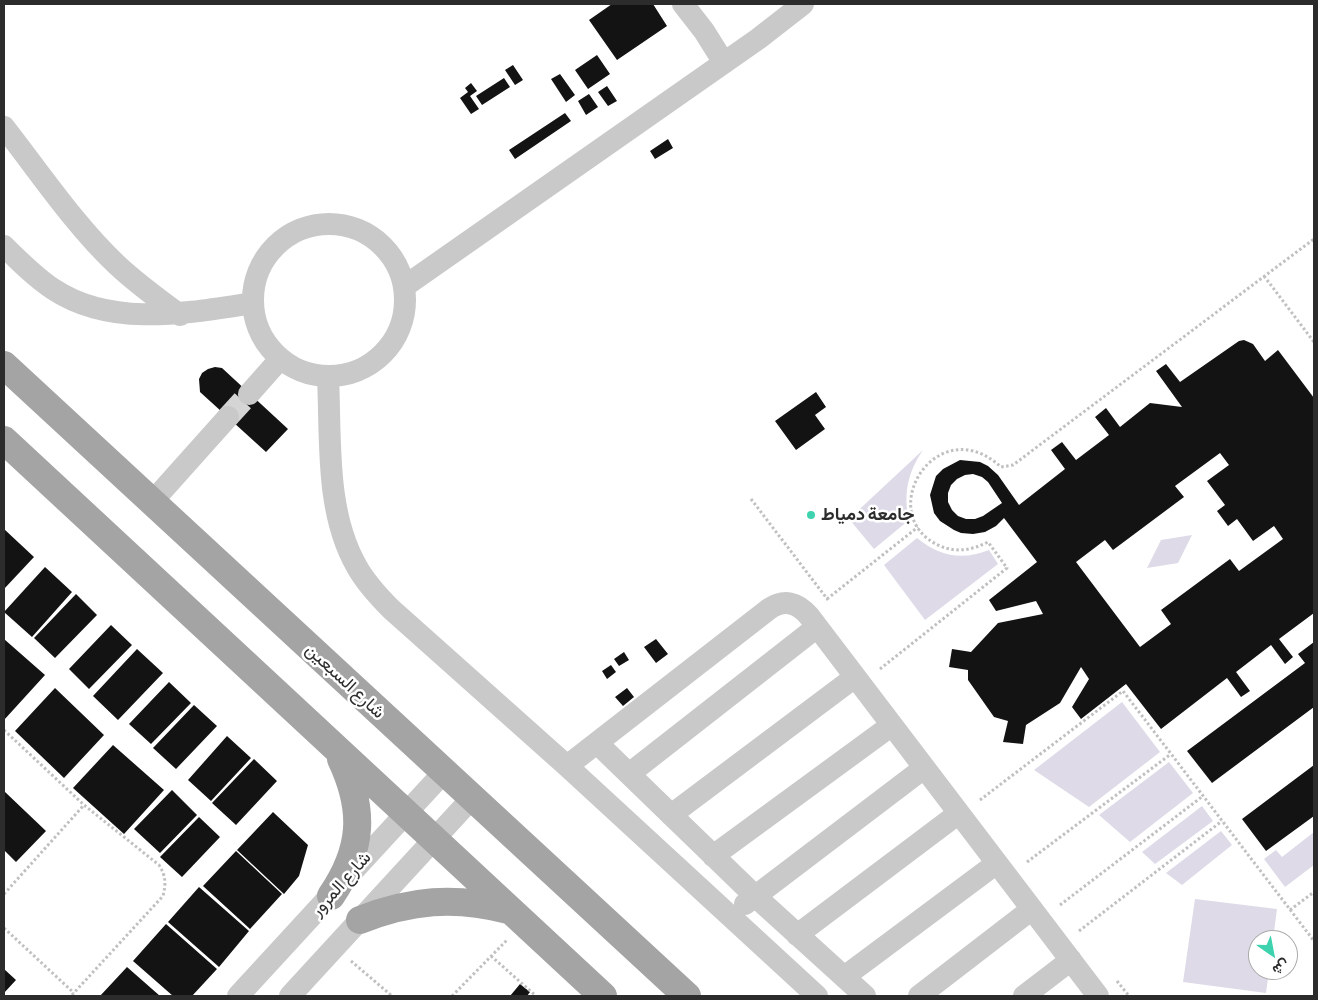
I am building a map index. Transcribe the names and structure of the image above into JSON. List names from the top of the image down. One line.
{"streets":{"main road":["شارع السبعين"],"street":["شارع المرور"]},"crossings":[["شارع السبعين","شارع المرور"]],"places":["جامعة دمياط"],"north":"bottom right"}
